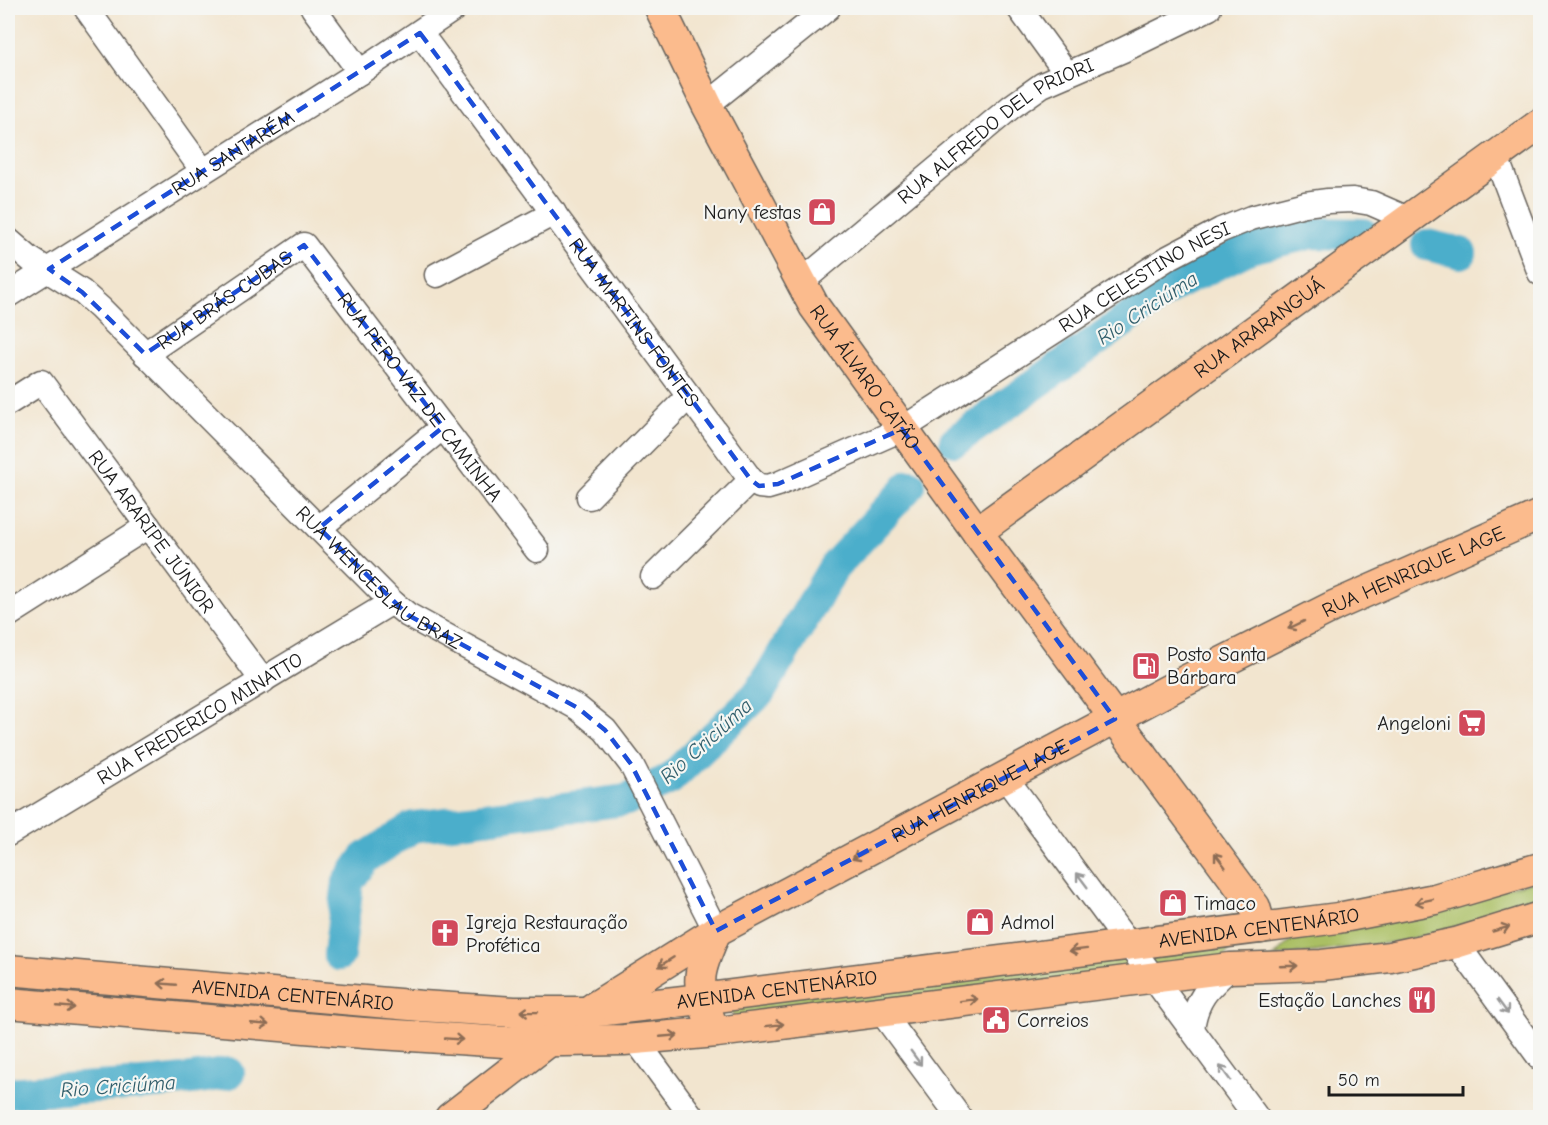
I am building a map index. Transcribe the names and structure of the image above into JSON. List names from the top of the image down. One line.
{"streets":{"main road":["RUA ARARANGUÁ","RUA ÁLVARO CATÃO","RUA HENRIQUE LAGE","AVENIDA CENTENÁRIO"],"street":["RUA ALFREDO DEL PRIORI","RUA SANTARÉM","RUA CELESTINO NESI","RUA BRÁS CUBAS","RUA MARTINS FONTES","RUA PERO VAZ DE CAMINHA","RUA ARARIPE JÚNIOR","RUA WENCESLAU BRAZ","RUA FREDERICO MINATTO"]},"crossings":[["RUA ALFREDO DEL PRIORI","RUA ÁLVARO CATÃO"],["RUA SANTARÉM","RUA MARTINS FONTES"],["RUA SANTARÉM","RUA WENCESLAU BRAZ"],["RUA CELESTINO NESI","RUA ARARANGUÁ"],["RUA CELESTINO NESI","RUA ÁLVARO CATÃO"],["RUA BRÁS CUBAS","RUA PERO VAZ DE CAMINHA"],["RUA BRÁS CUBAS","RUA WENCESLAU BRAZ"],["RUA ARARANGUÁ","RUA ÁLVARO CATÃO"],["RUA ÁLVARO CATÃO","RUA HENRIQUE LAGE"],["RUA ÁLVARO CATÃO","AVENIDA CENTENÁRIO"],["RUA ARARIPE JÚNIOR","RUA FREDERICO MINATTO"],["RUA HENRIQUE LAGE","RUA WENCESLAU BRAZ"],["RUA HENRIQUE LAGE","AVENIDA CENTENÁRIO"],["RUA WENCESLAU BRAZ","RUA FREDERICO MINATTO"]],"one_way":["RUA HENRIQUE LAGE"],"water":["Rio Criciúma"],"places":{"shop":["Nany festas","Timaco","Admol"],"fuel station":["Posto Santa Bárbara"],"supermarket":["Angeloni"],"church":["Igreja Restauração Profética"],"restaurant":["Estação Lanches"],"public building":["Correios"]},"scale_bar":"50 m"}
